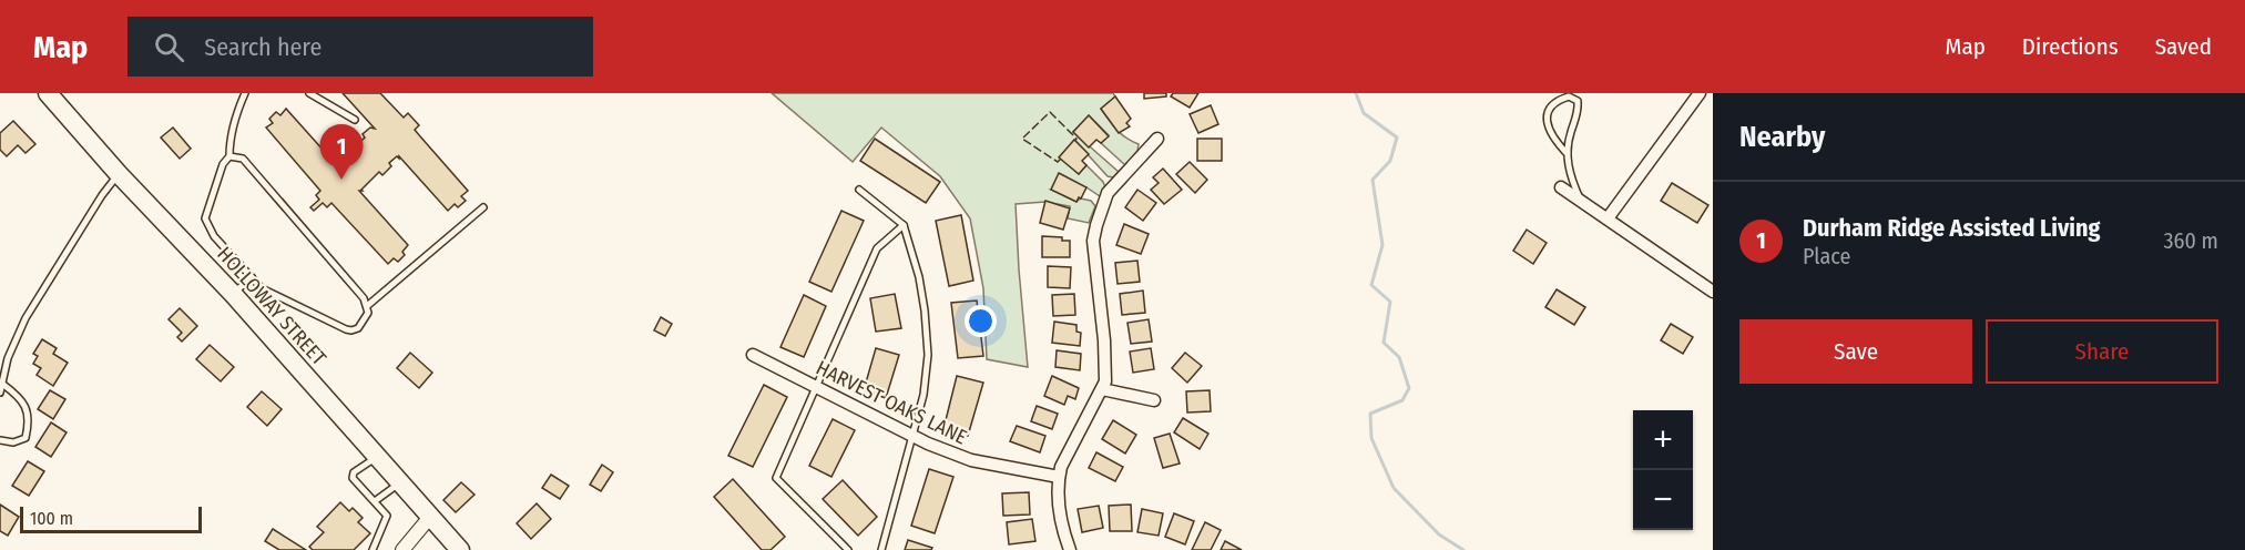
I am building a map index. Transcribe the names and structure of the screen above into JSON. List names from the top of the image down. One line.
{"streets":{"highway":["HOLLOWAY STREET"],"street":["HARVEST OAKS LANE"]},"scale_bar":"100 m","page":{"header":"Map","search":"Search here","nav":["Map","Directions","Saved"],"heading":"Nearby","pins":"1","list":[{"mark":"1","name":"Durham Ridge Assisted Living","note":"Place","value":"360 m"}],"buttons":["Save","Share"],"map_buttons":["+","−"],"scale":"100 m"}}
